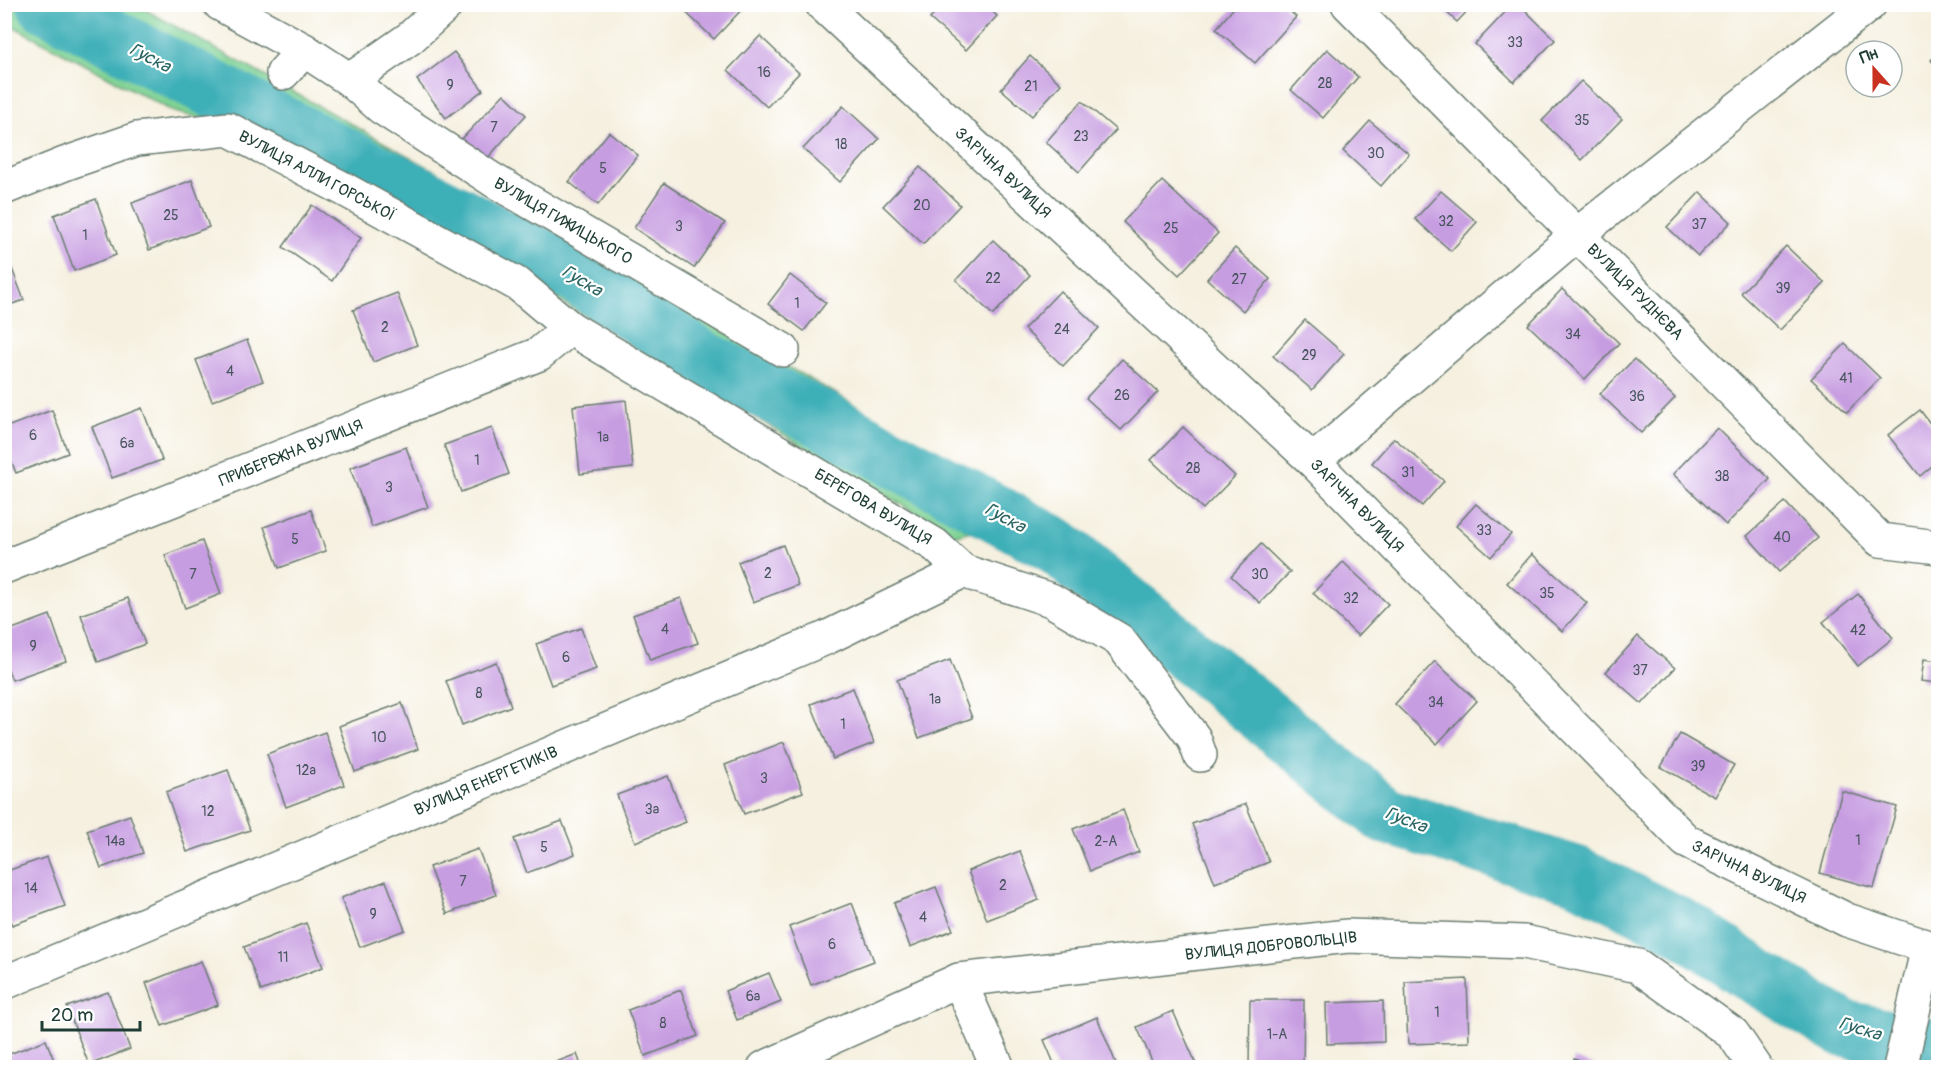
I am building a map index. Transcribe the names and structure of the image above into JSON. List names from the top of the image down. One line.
{"streets":{"street":["ЗАРІЧНА ВУЛИЦЯ","ВУЛИЦЯ АЛЛИ ГОРСЬКОЇ","ВУЛИЦЯ ГИЖИЦЬКОГО","ВУЛИЦЯ РУДНЄВА","ПРИБЕРЕЖНА ВУЛИЦЯ","БЕРЕГОВА ВУЛИЦЯ","ВУЛИЦЯ ЕНЕРГЕТИКІВ","ВУЛИЦЯ ДОБРОВОЛЬЦІВ"]},"crossings":[["ВУЛИЦЯ АЛЛИ ГОРСЬКОЇ","ПРИБЕРЕЖНА ВУЛИЦЯ"],["ВУЛИЦЯ АЛЛИ ГОРСЬКОЇ","БЕРЕГОВА ВУЛИЦЯ"],["ПРИБЕРЕЖНА ВУЛИЦЯ","БЕРЕГОВА ВУЛИЦЯ"],["БЕРЕГОВА ВУЛИЦЯ","ВУЛИЦЯ ЕНЕРГЕТИКІВ"]],"water":["Гуска"],"house_numbers":["33","16","28","9","21","35","7","23","18","30","5","20","25","32","37","3","25","1","22","27","39","1","2","24","34","29","4","41","26","36","6","1а","6а","1","28","31","38","3","33","40","5","2","7","30","35","32","4","42","9","6","37","8","1а","34","1","10","39","12а","3","3а","12","1","14а","2-А","5","7","2","14","9","4","6","11","6а","1","8","1-А"],"scale_bar":"20 m","north":"top"}
